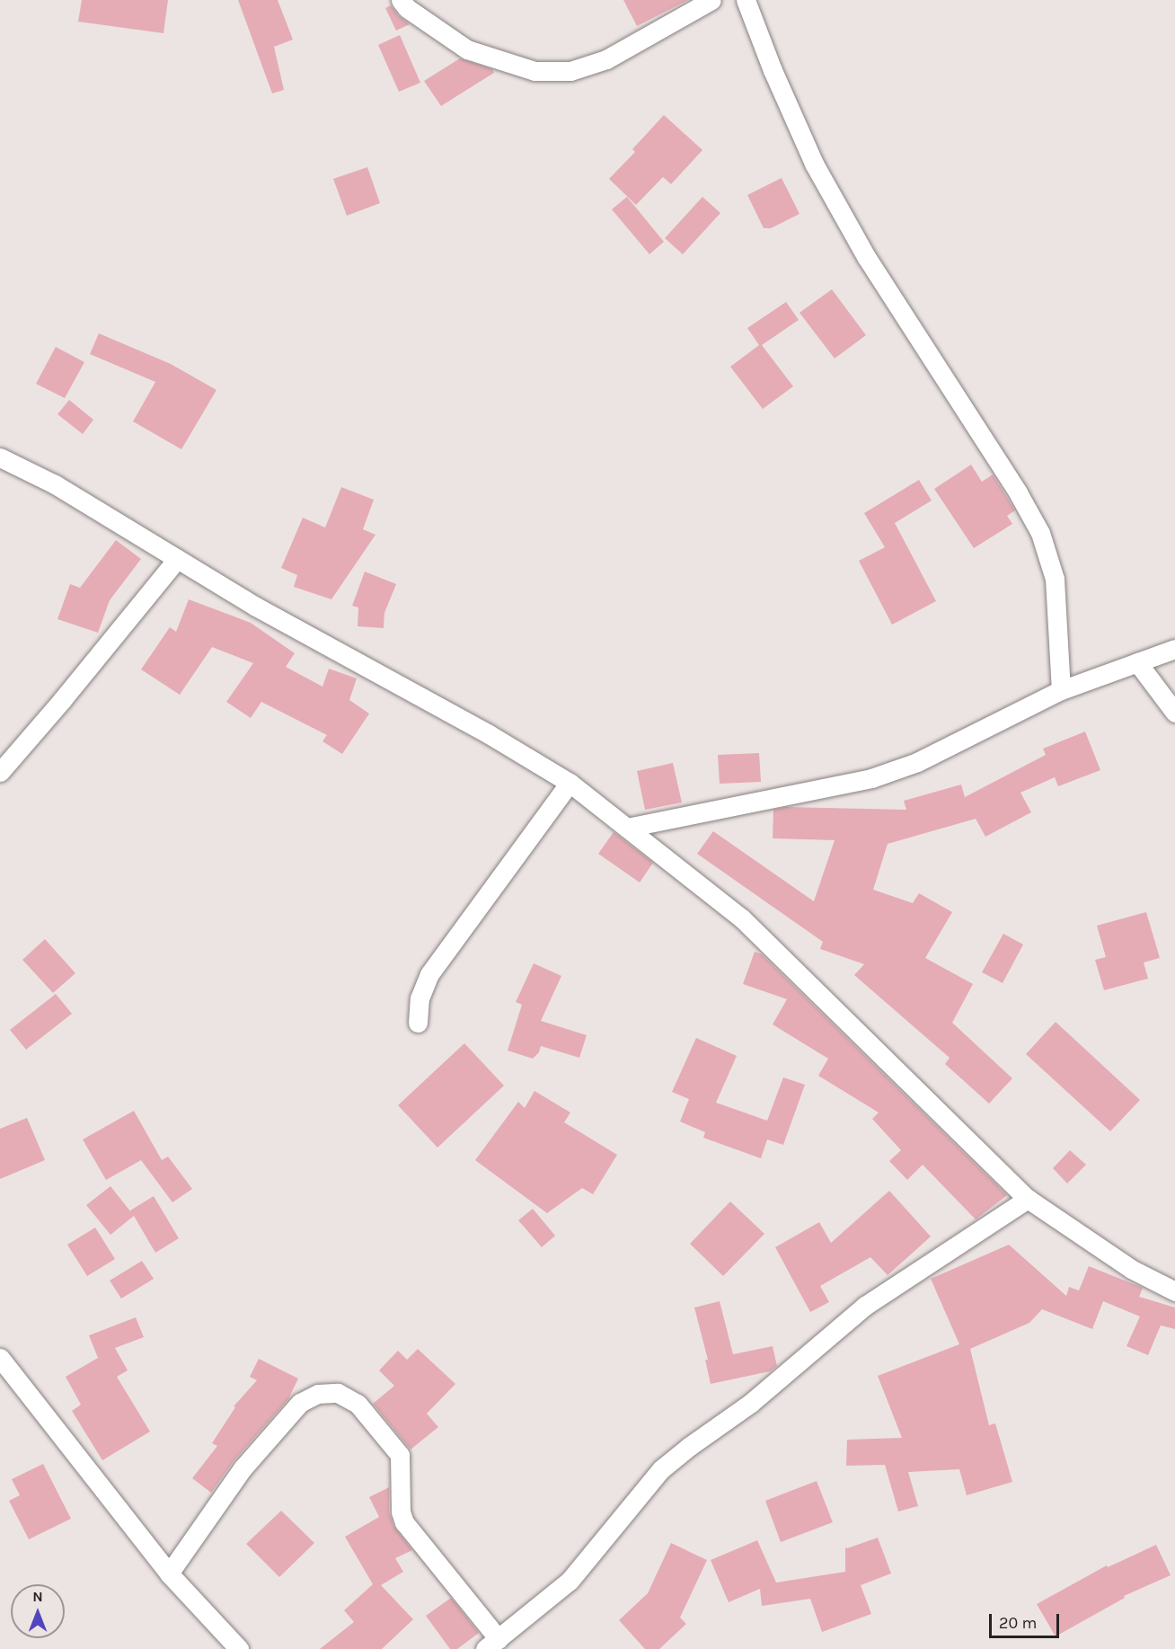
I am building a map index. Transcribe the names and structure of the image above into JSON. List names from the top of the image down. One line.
{"scale_bar":"20 m","north":"top"}
